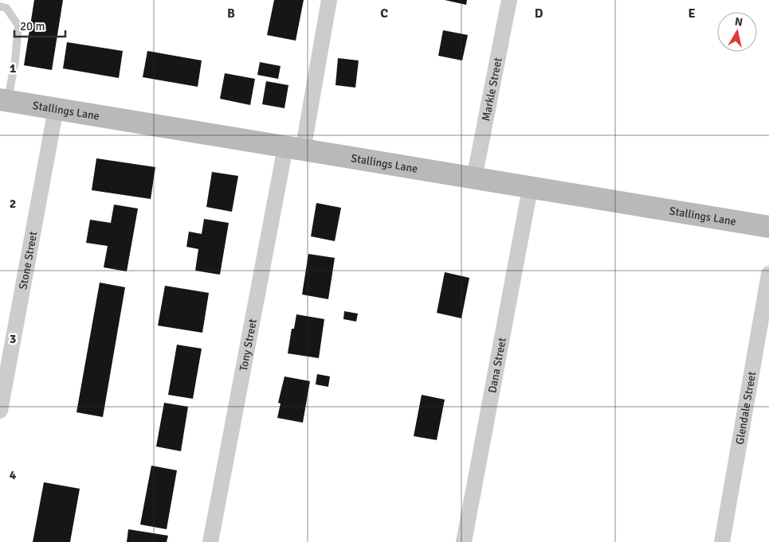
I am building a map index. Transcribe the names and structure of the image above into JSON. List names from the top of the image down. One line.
{"streets":{"street":["Markle Street","Stallings Lane","Stone Street","Tony Street","Dana Street","Glendale Street"]},"crossings":[["Markle Street","Stallings Lane"],["Stallings Lane","Stone Street"],["Stallings Lane","Tony Street"],["Stallings Lane","Dana Street"]],"scale_bar":"20 m","north":"top","grid":{"columns":["B","C","D","E"],"rows":["1","2","3","4"]}}
